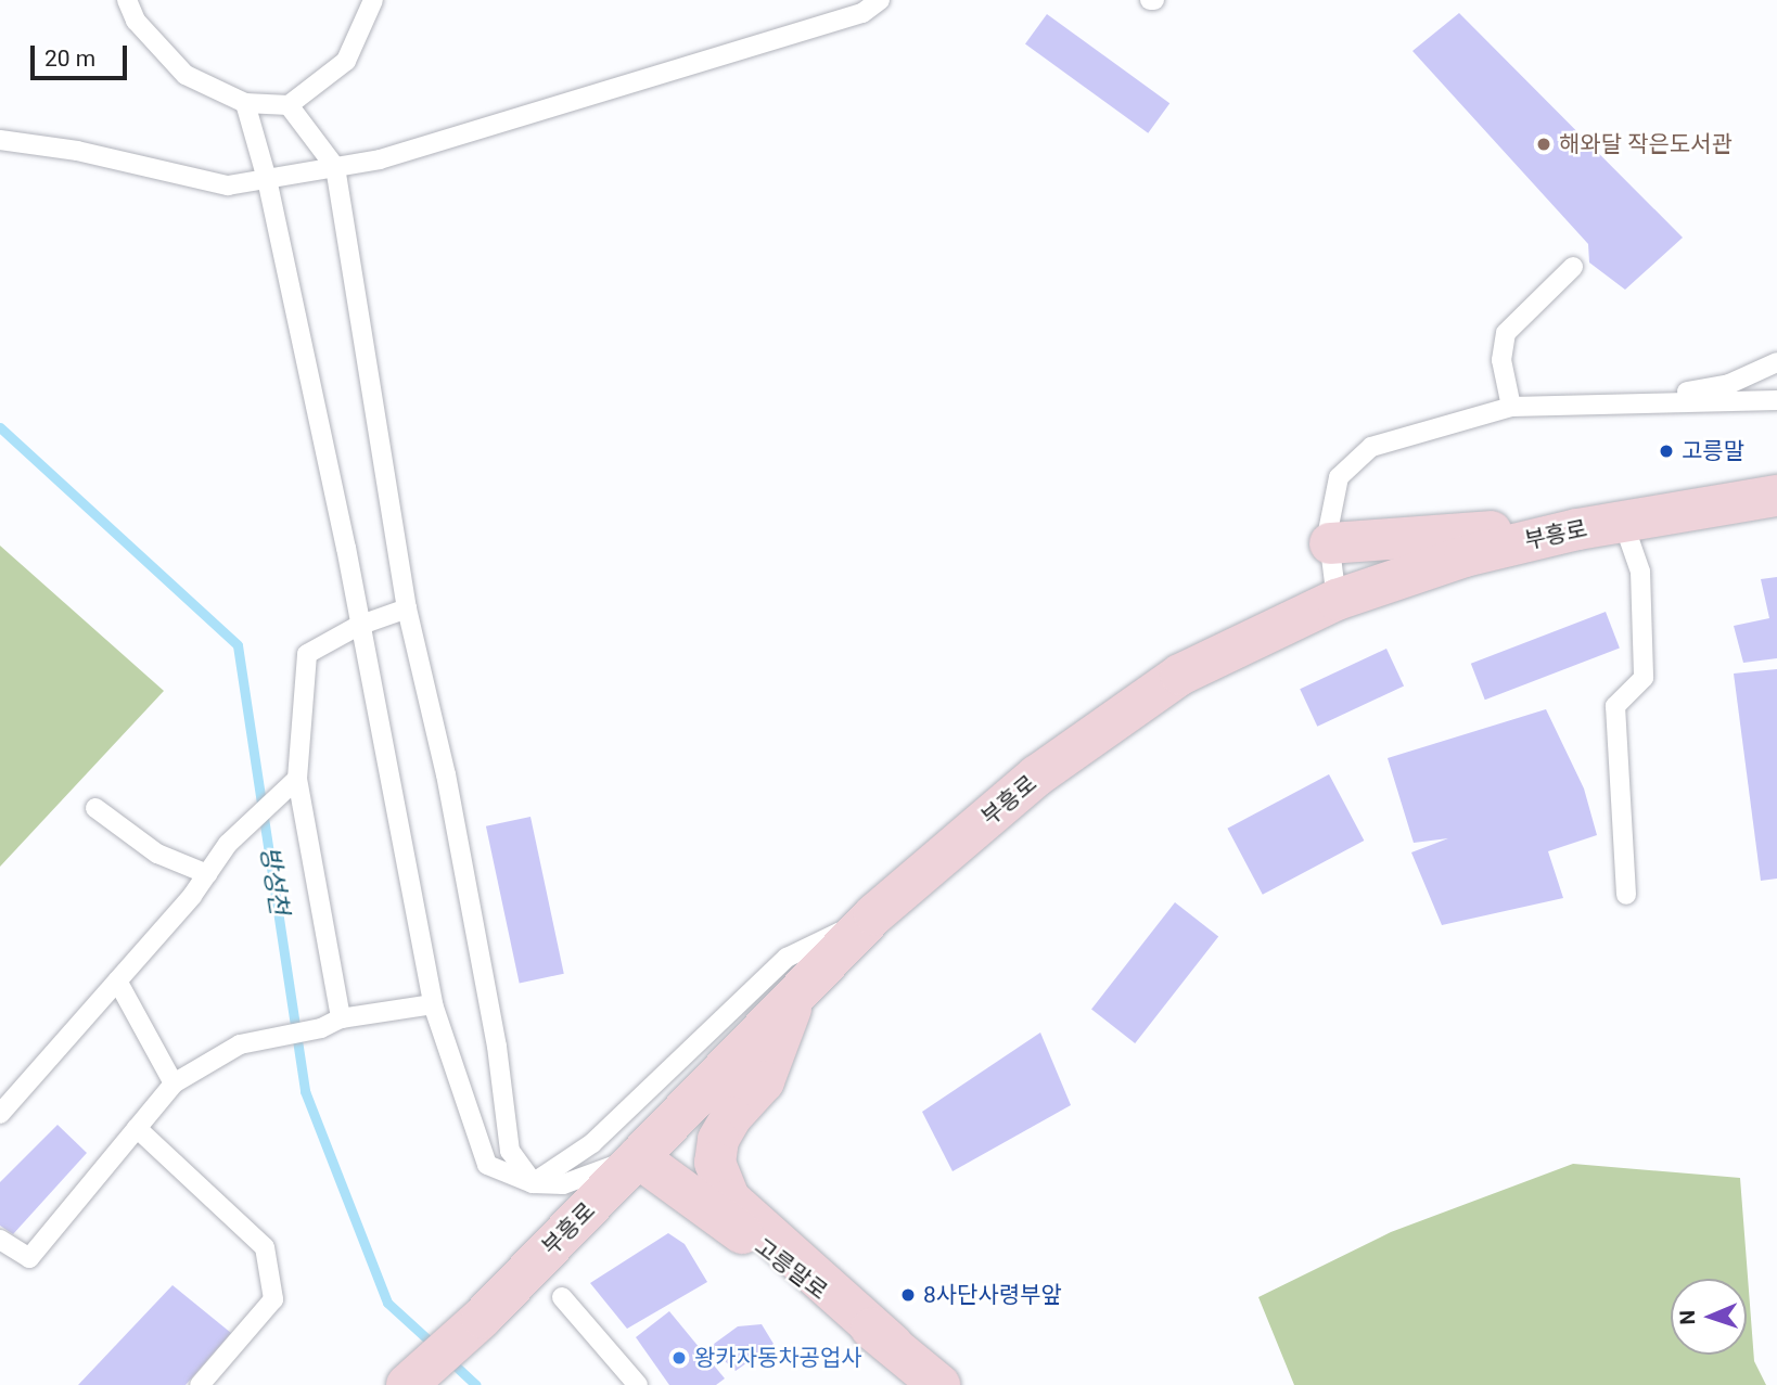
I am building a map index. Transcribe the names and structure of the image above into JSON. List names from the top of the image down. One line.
{"streets":{"main road":["부흥로","고릉말로"]},"crossings":[["부흥로","고릉말로"]],"water":["방성천"],"places":["해와달 작은도서관","고릉말","8사단사령부앞","왕카자동차공업사"],"scale_bar":"20 m","north":"left"}
